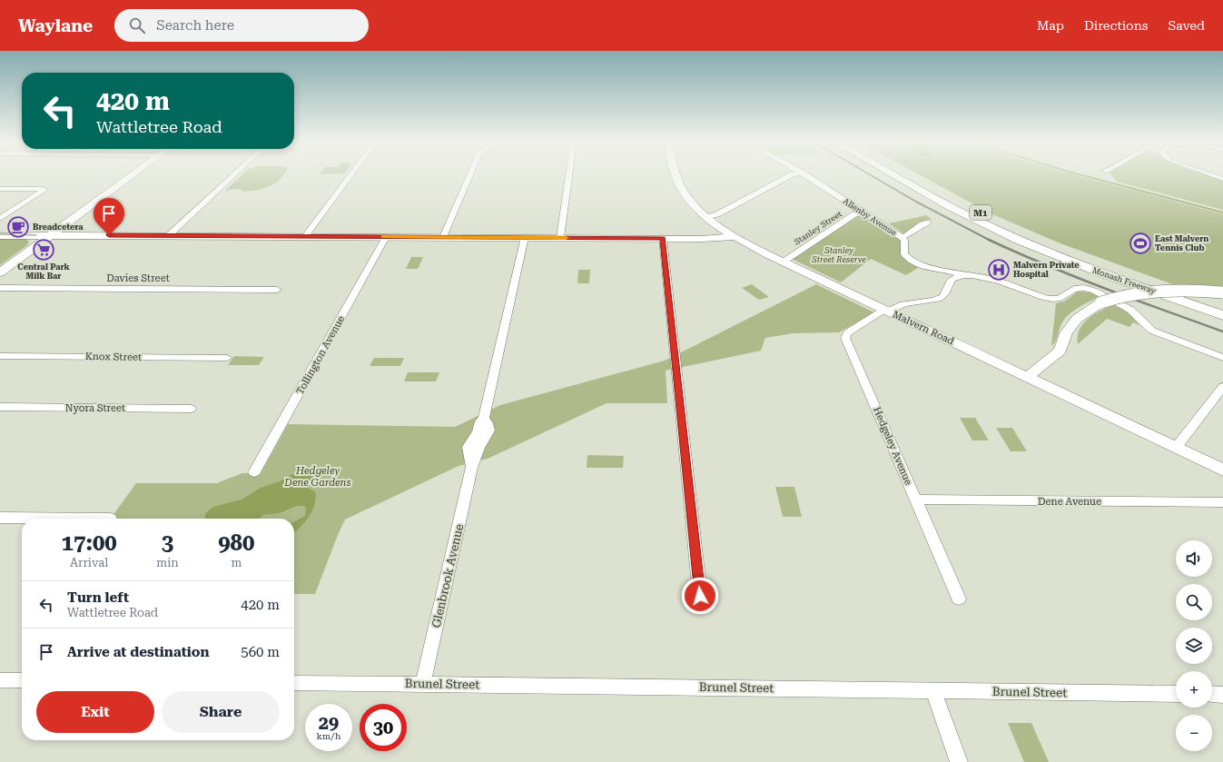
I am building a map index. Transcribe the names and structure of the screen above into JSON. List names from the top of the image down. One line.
{"streets":{"highway":["M1","Monash Freeway"],"main road":["Malvern Road"],"street":["Allenby Avenue","Stanley Street","Davies Street","Tollington Avenue","Knox Street","Nyora Street","Hedgeley Avenue","Dene Avenue","Glenbrook Avenue","Brunel Street"]},"crossings":[["Allenby Avenue","Stanley Street"],["Stanley Street","Malvern Road"],["Malvern Road","Hedgeley Avenue"],["Hedgeley Avenue","Dene Avenue"],["Glenbrook Avenue","Brunel Street"]],"parks":["Stanley Street Reserve","Hedgeley Dene Gardens"],"places":{"cafe":["Breadcetera"],"sports":["East Malvern Tennis Club"],"supermarket":["Central Park Milk Bar"],"hospital":["Malvern Private Hospital"]},"page":{"header":"Waylane","search":"Search here","nav":["Map","Directions","Saved"],"turn":["420 m","Wattletree Road"],"eta":["17:00","Arrival","3","min","980","m"],"map_buttons":["+","−"],"list":[{"name":"Turn left","note":"Wattletree Road","value":"420 m"},{"name":"Arrive at destination","value":"560 m"}],"buttons":["Exit","Share"],"speed":"29 km/h","limit":"30"}}
